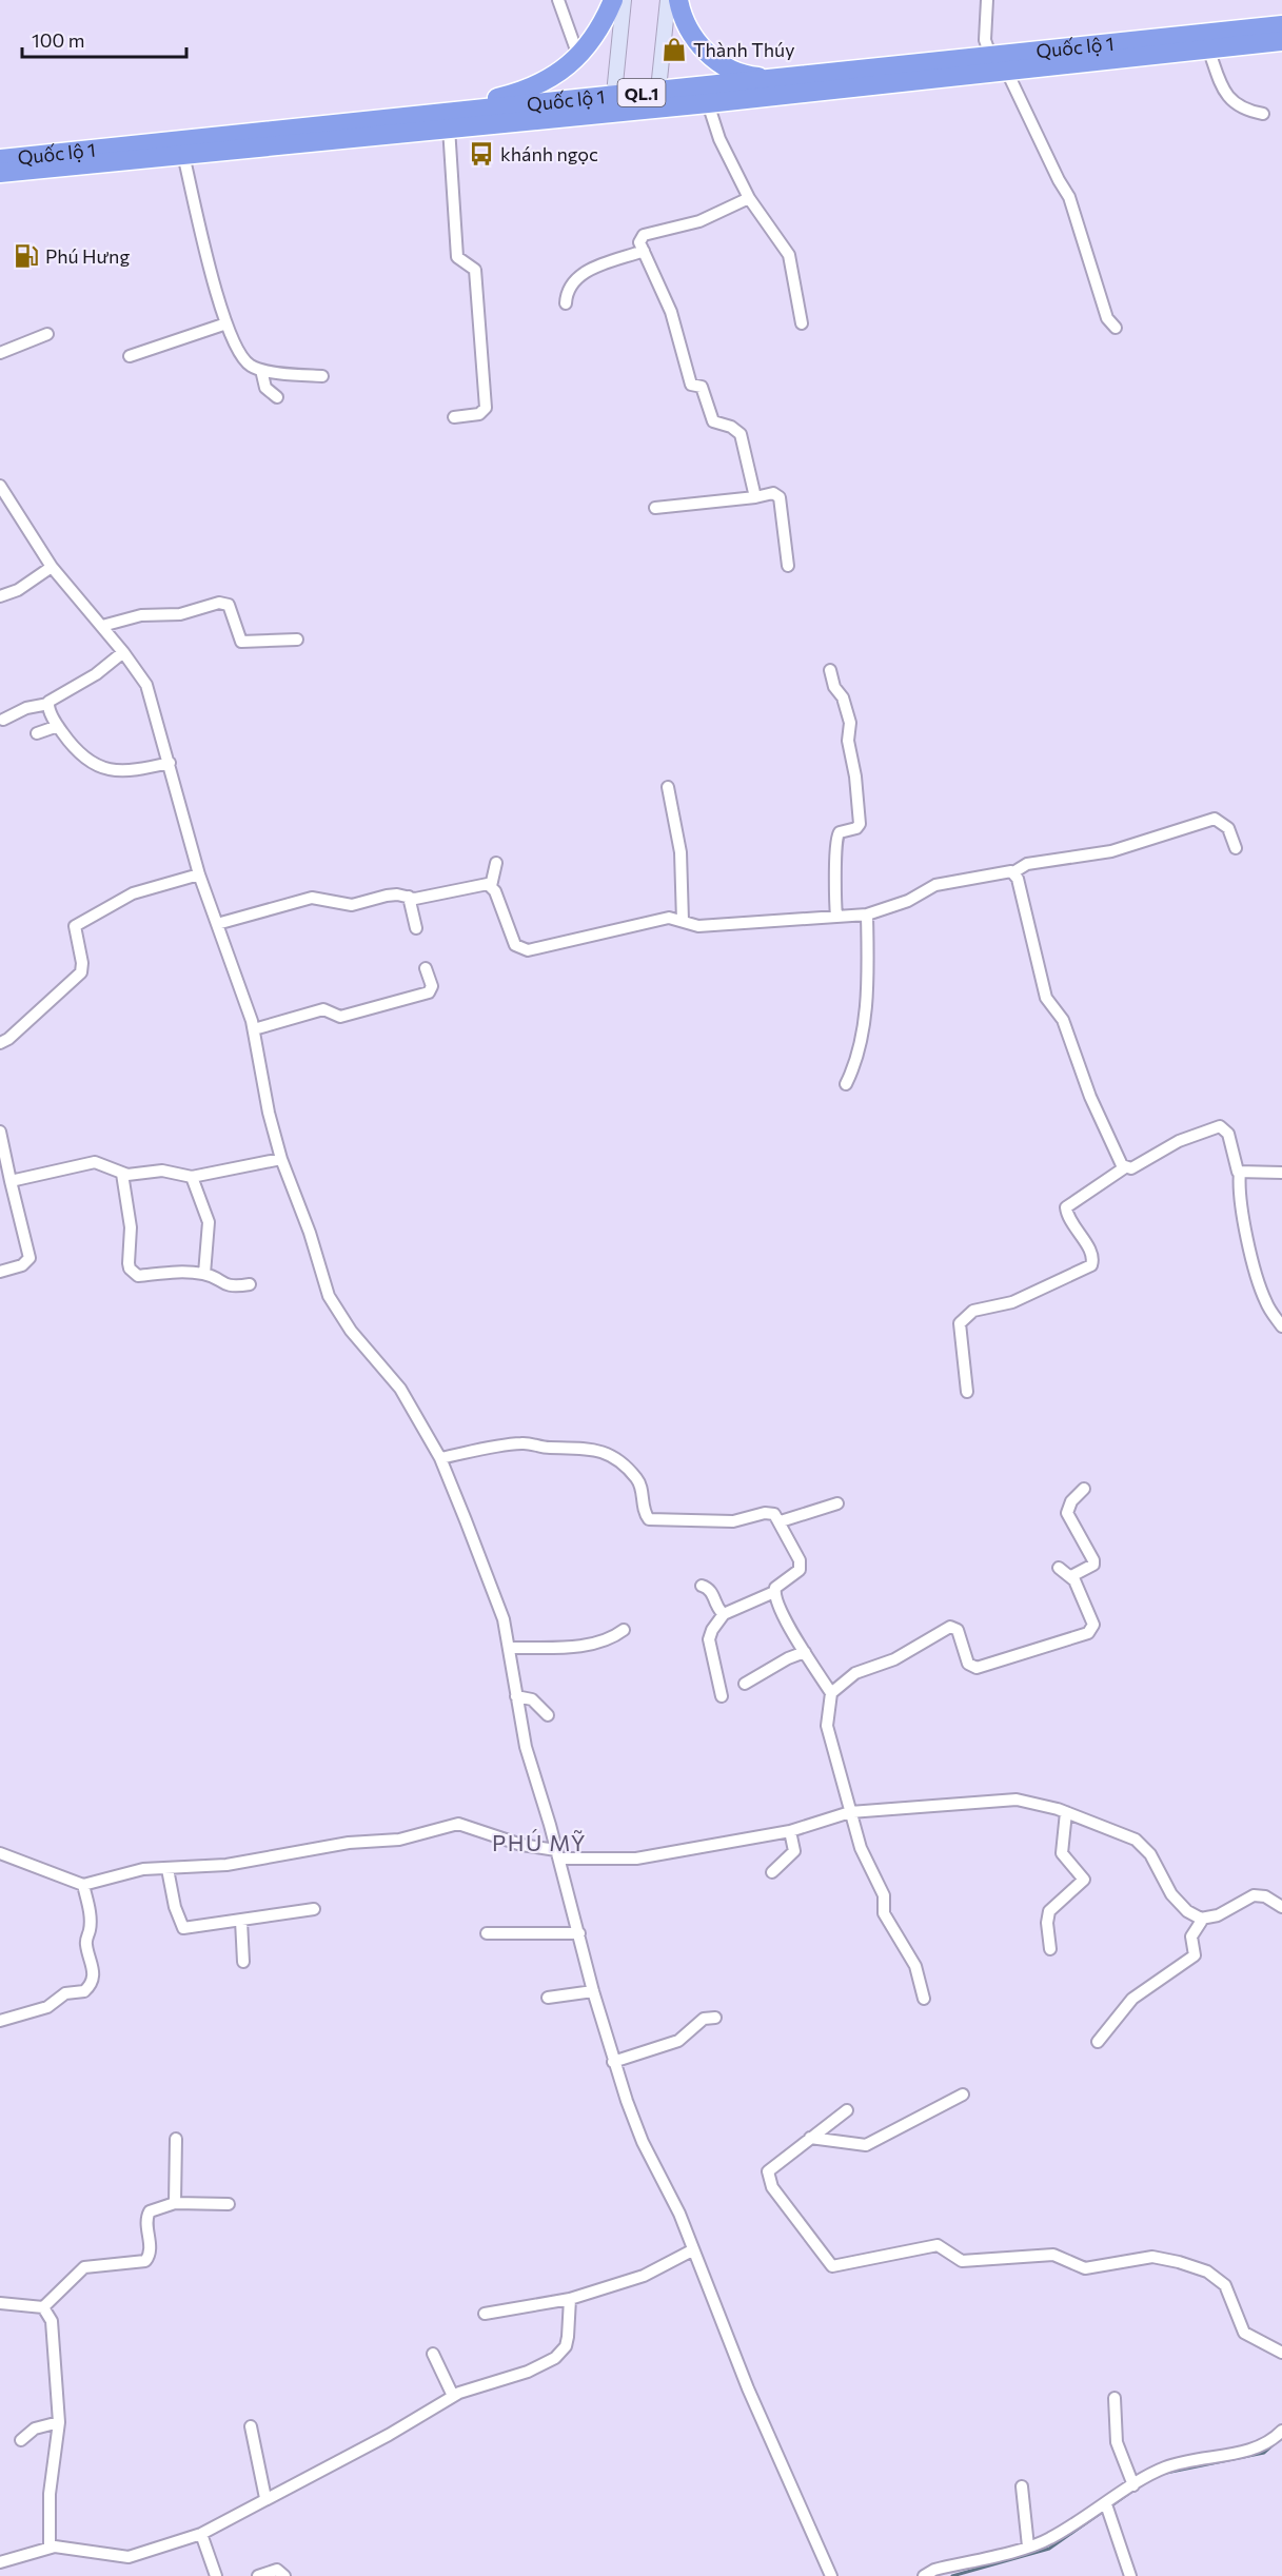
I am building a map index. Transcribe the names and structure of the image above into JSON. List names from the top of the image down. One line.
{"streets":{"highway":["Quốc lộ 1","QL.1"]},"districts":["PHÚ MỸ"],"places":{"shop":["Thành Thúy"],"bus stop":["khánh ngọc"],"fuel station":["Phú Hưng"]},"scale_bar":"100 m"}
